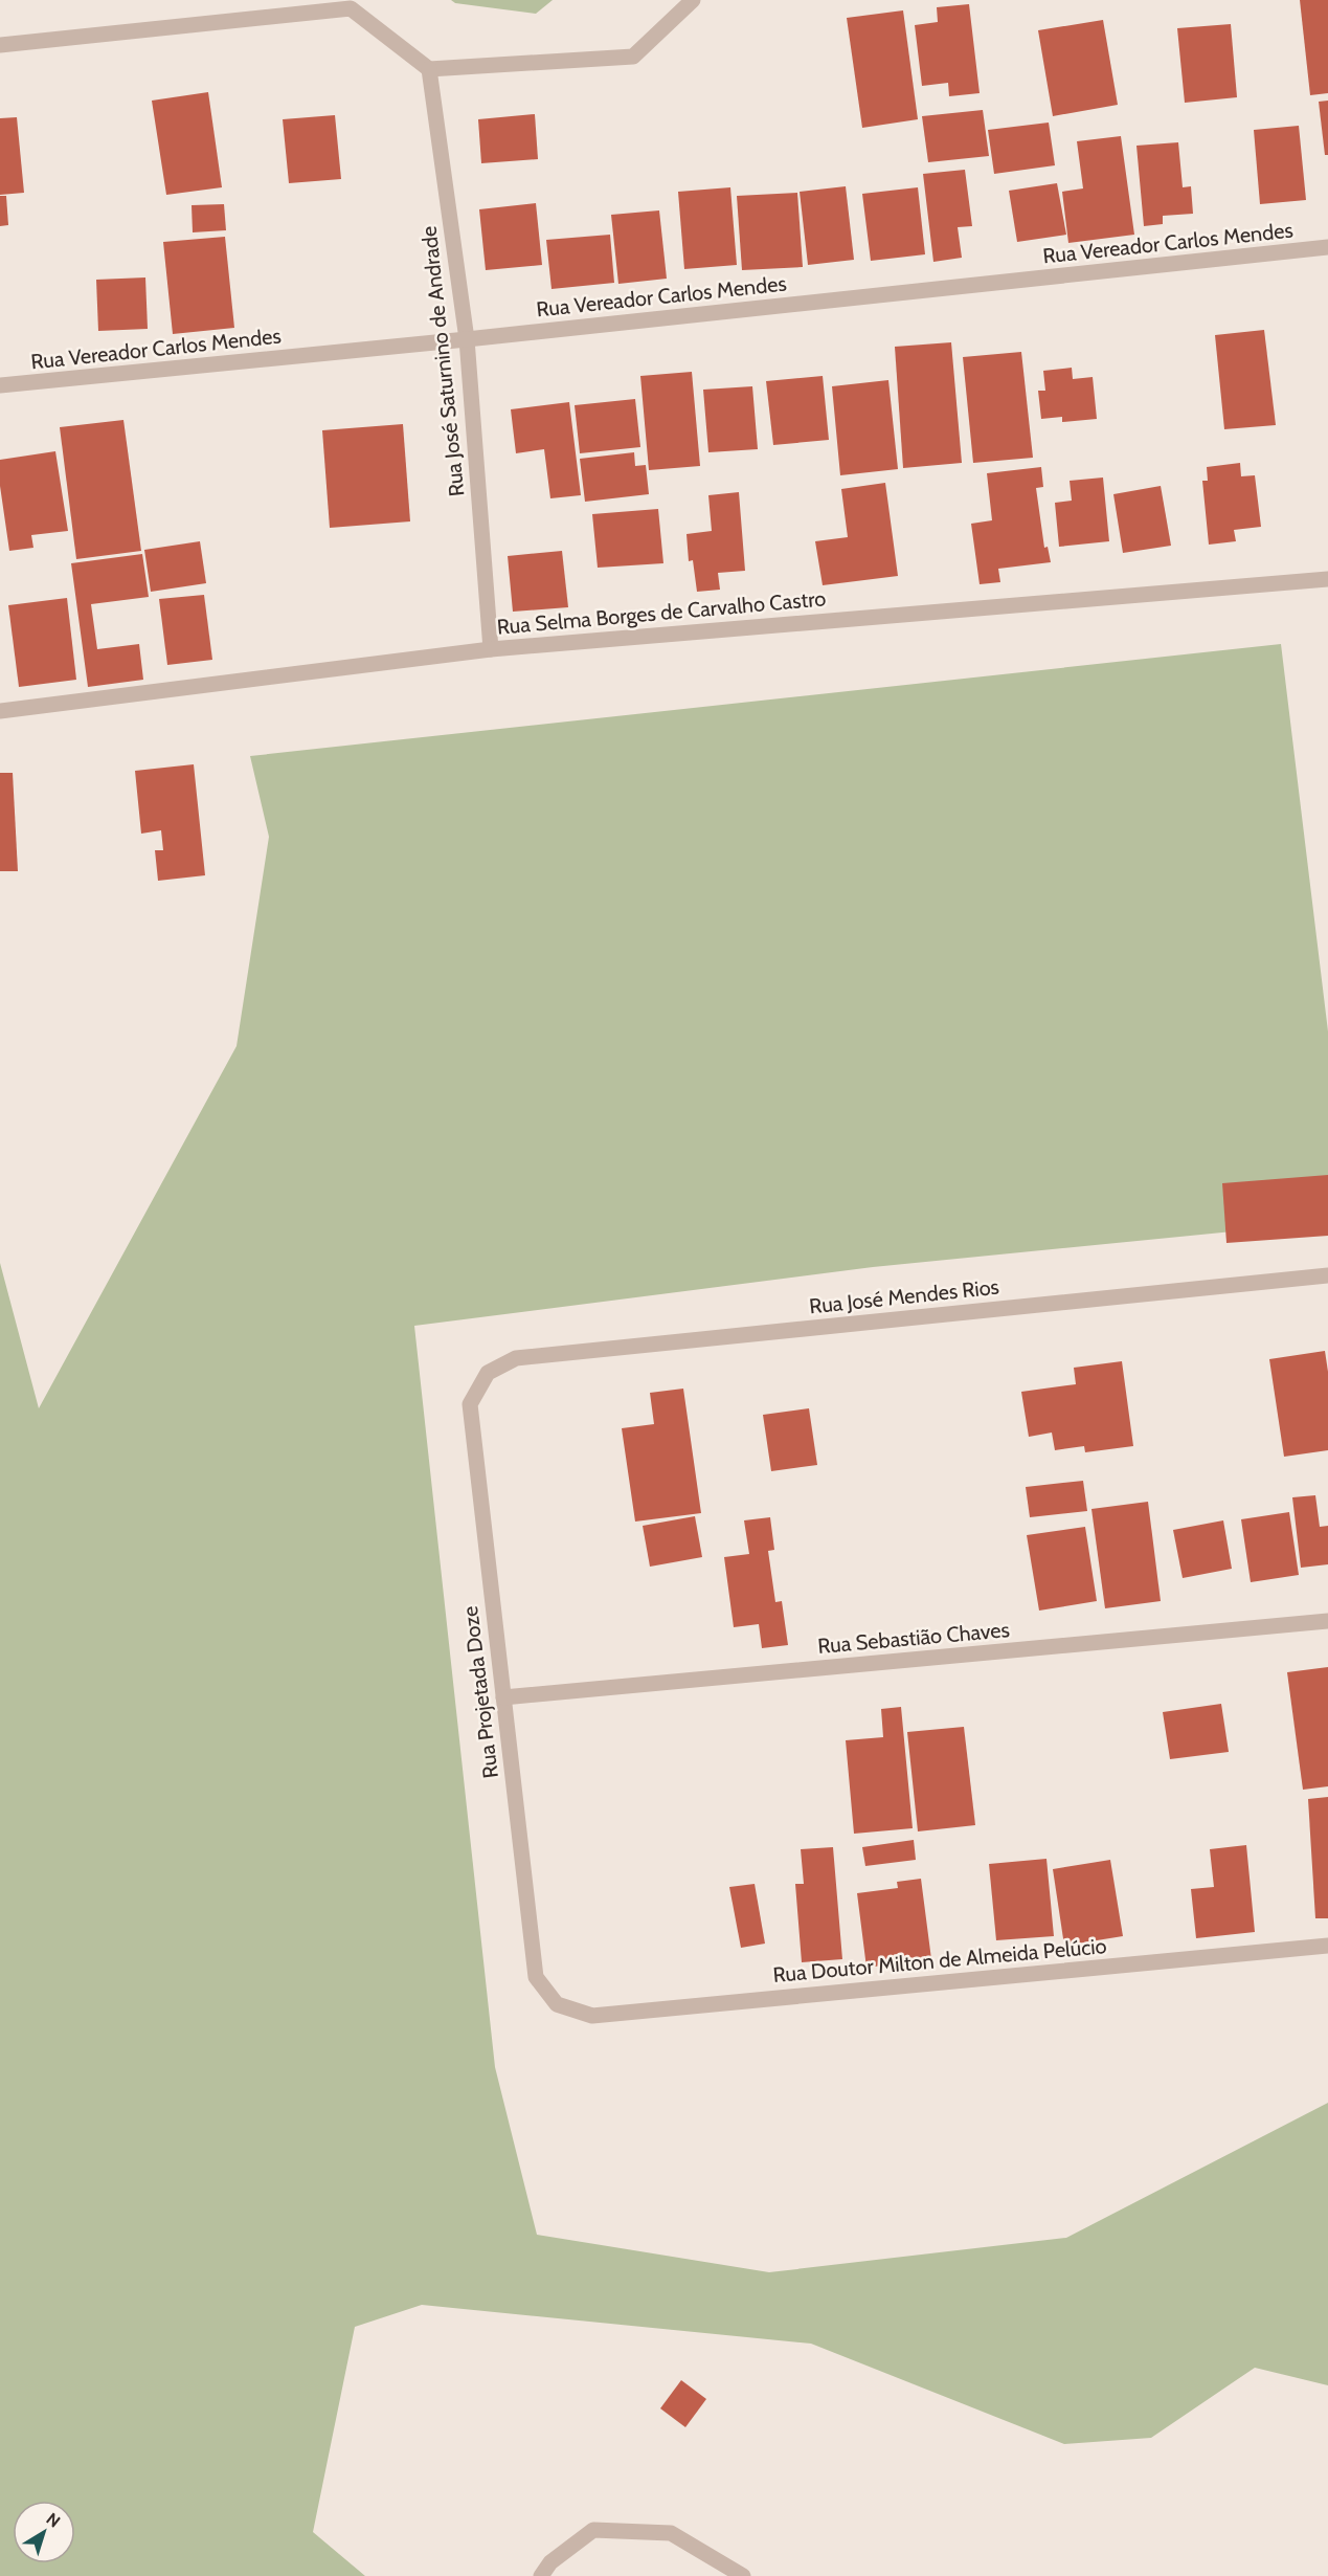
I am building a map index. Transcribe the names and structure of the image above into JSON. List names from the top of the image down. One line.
{"streets":{"street":["Rua Vereador Carlos Mendes","Rua José Saturnino de Andrade","Rua Selma Borges de Carvalho Castro","Rua José Mendes Rios","Rua Sebastião Chaves","Rua Projetada Doze","Rua Doutor Milton de Almeida Pelúcio"]},"crossings":[["Rua Vereador Carlos Mendes","Rua José Saturnino de Andrade"],["Rua José Saturnino de Andrade","Rua Selma Borges de Carvalho Castro"],["Rua José Mendes Rios","Rua Projetada Doze"],["Rua Sebastião Chaves","Rua Projetada Doze"],["Rua Projetada Doze","Rua Doutor Milton de Almeida Pelúcio"]],"north":"top right"}
